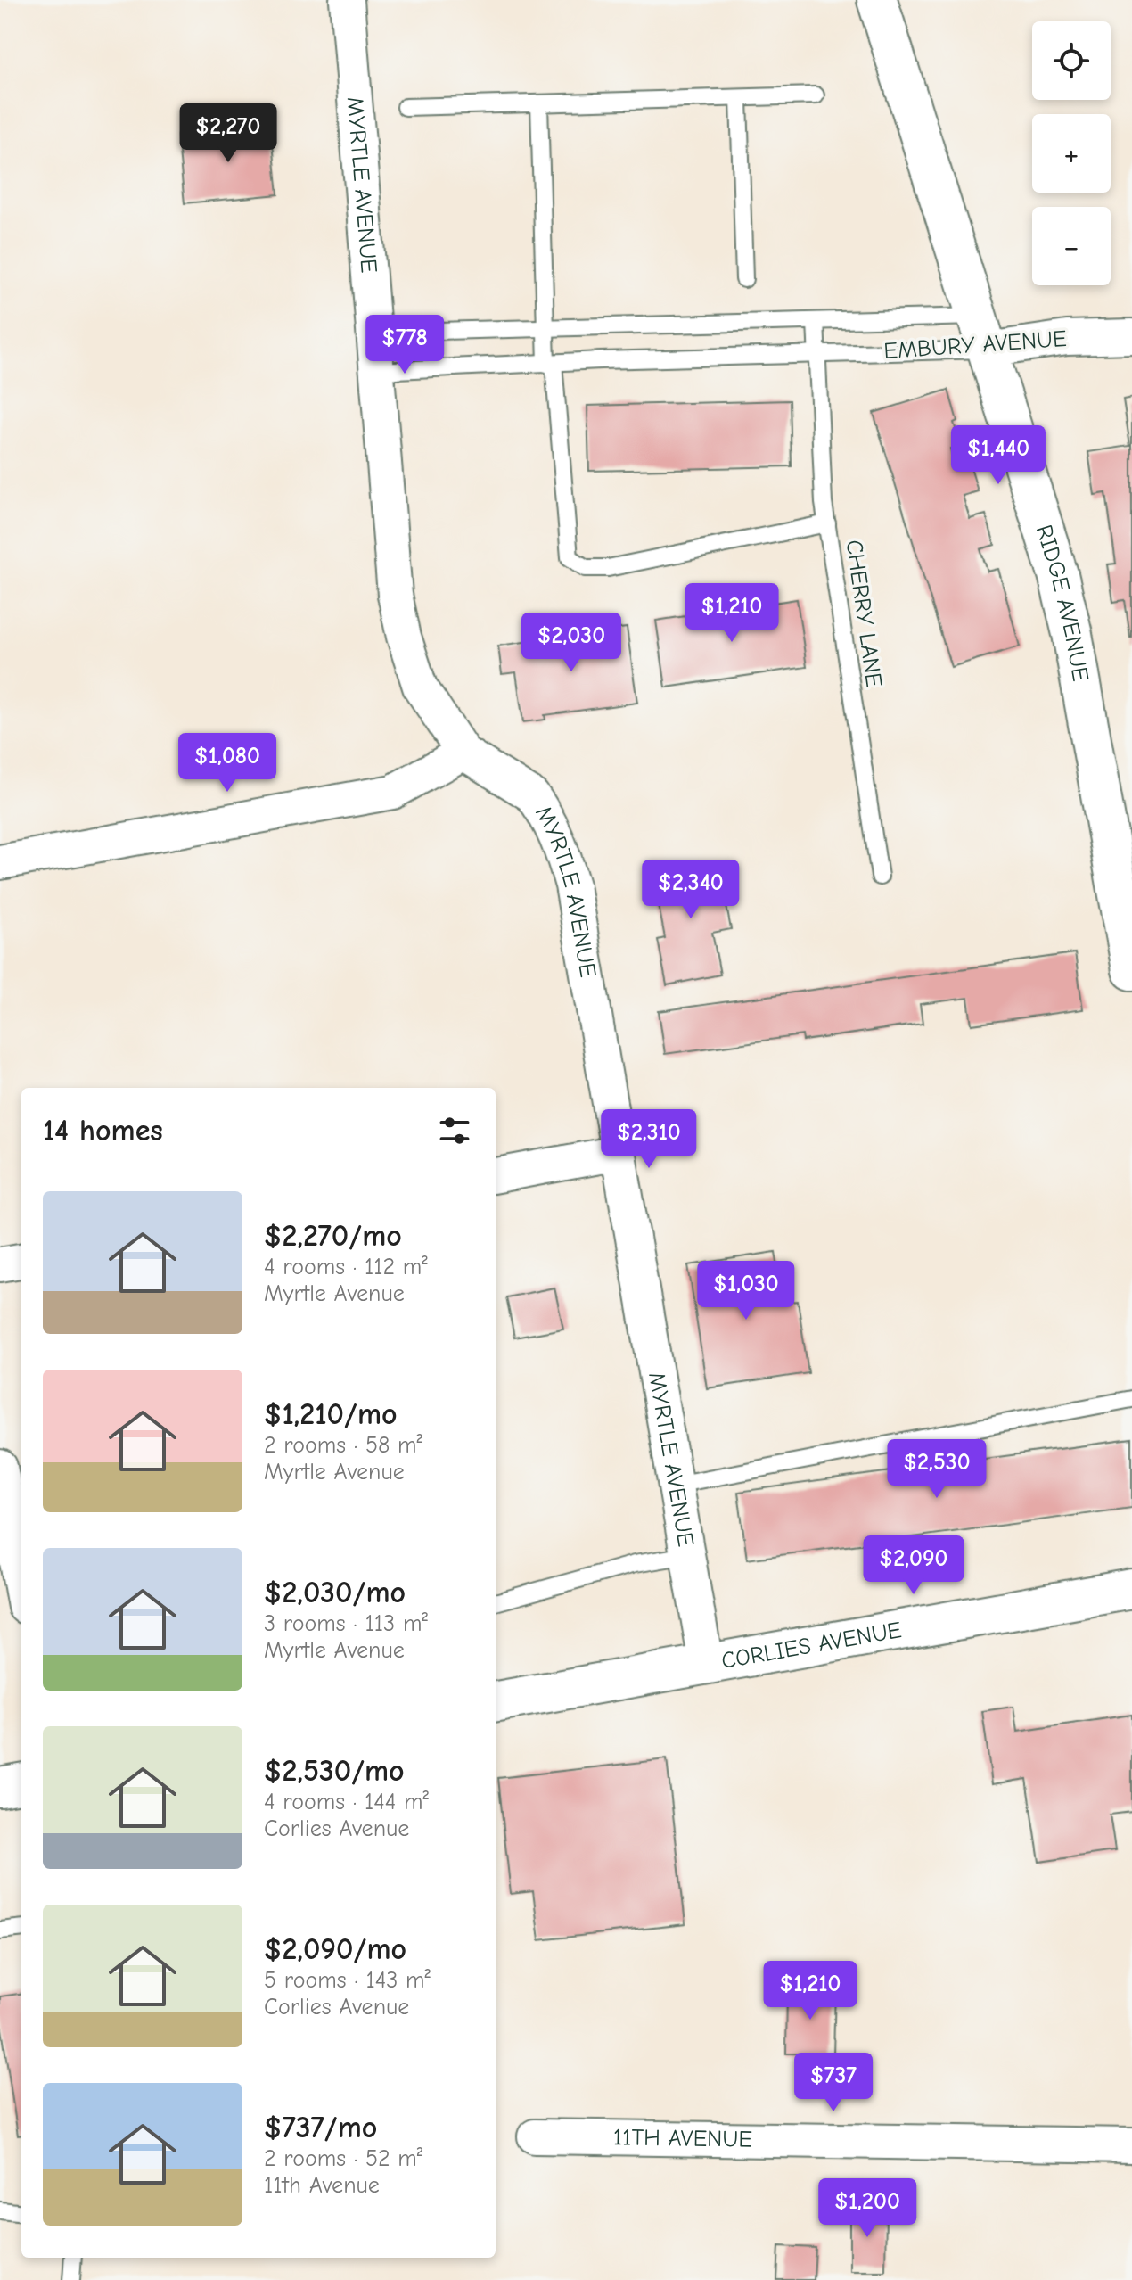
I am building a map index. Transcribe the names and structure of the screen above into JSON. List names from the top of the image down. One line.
{"streets":{"street":["MYRTLE AVENUE","EMBURY AVENUE","RIDGE AVENUE","CORLIES AVENUE","11TH AVENUE"],"lane":["CHERRY LANE"]},"crossings":[["MYRTLE AVENUE","EMBURY AVENUE"],["MYRTLE AVENUE","CORLIES AVENUE"],["EMBURY AVENUE","RIDGE AVENUE"],["EMBURY AVENUE","CHERRY LANE"]],"page":{"map_buttons":["+","−"],"price":["$2,270","$778","$1,440","$1,210","$2,030","$1,080","$2,340","$2,310","$1,030","$2,530","$2,090","$1,210","$737","$1,200"],"heading":"14 homes","list":[{"name":"$2,270/mo","note":"4 rooms · 112 m² · Myrtle Avenue"},{"name":"$1,210/mo","note":"2 rooms · 58 m² · Myrtle Avenue"},{"name":"$2,030/mo","note":"3 rooms · 113 m² · Myrtle Avenue"},{"name":"$2,530/mo","note":"4 rooms · 144 m² · Corlies Avenue"},{"name":"$2,090/mo","note":"5 rooms · 143 m² · Corlies Avenue"},{"name":"$737/mo","note":"2 rooms · 52 m² · 11th Avenue"}]}}
